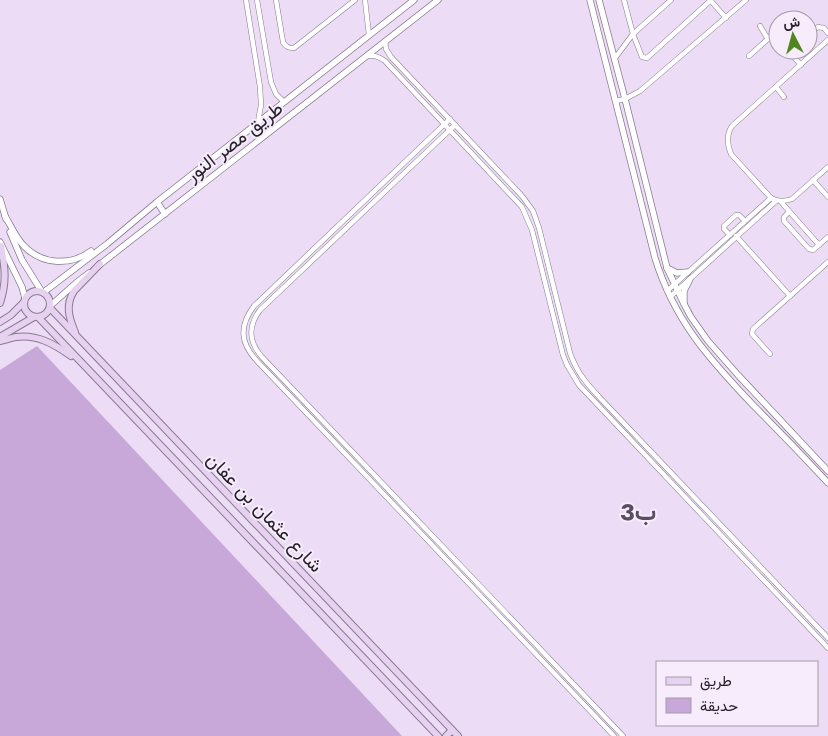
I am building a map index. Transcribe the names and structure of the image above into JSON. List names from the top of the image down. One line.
{"streets":{"main road":["شارع عثمان بن عفان"],"street":["طريق مصر النور"]},"crossings":[["طريق مصر النور","شارع عثمان بن عفان"]],"districts":["ب3"],"legend":["طريق","حديقة"],"north":"top"}
